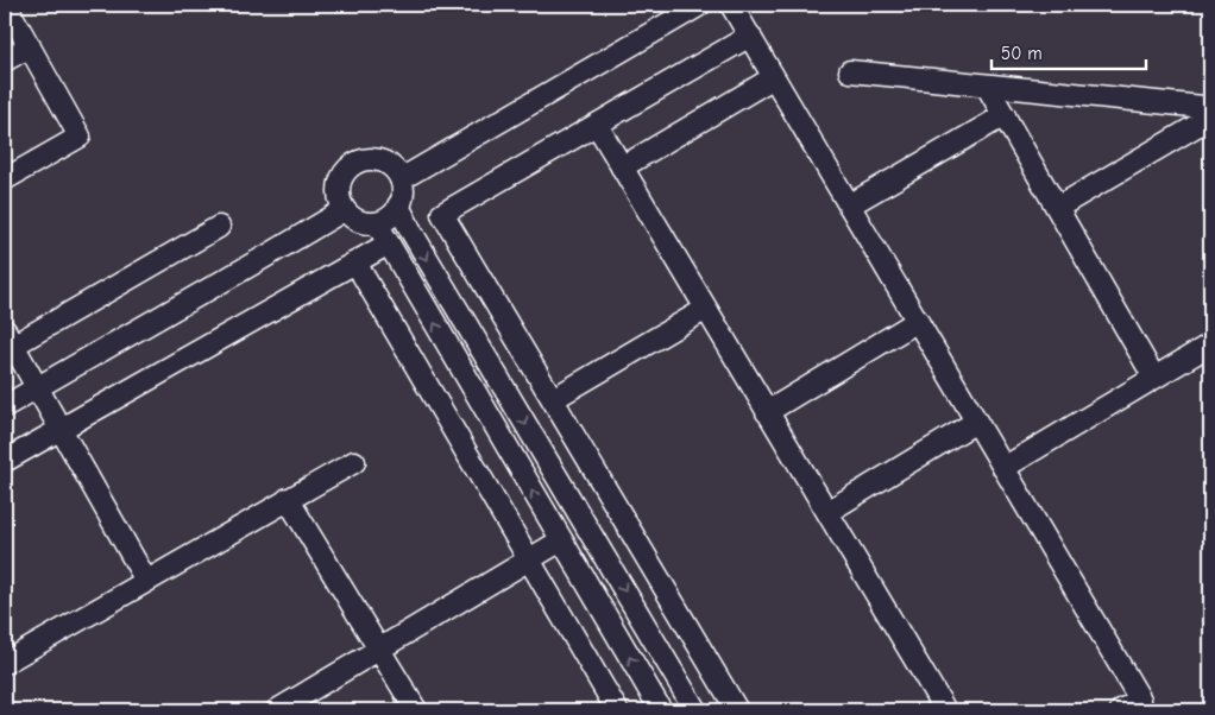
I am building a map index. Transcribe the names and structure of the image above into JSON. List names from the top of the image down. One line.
{"scale_bar":"50 m"}
